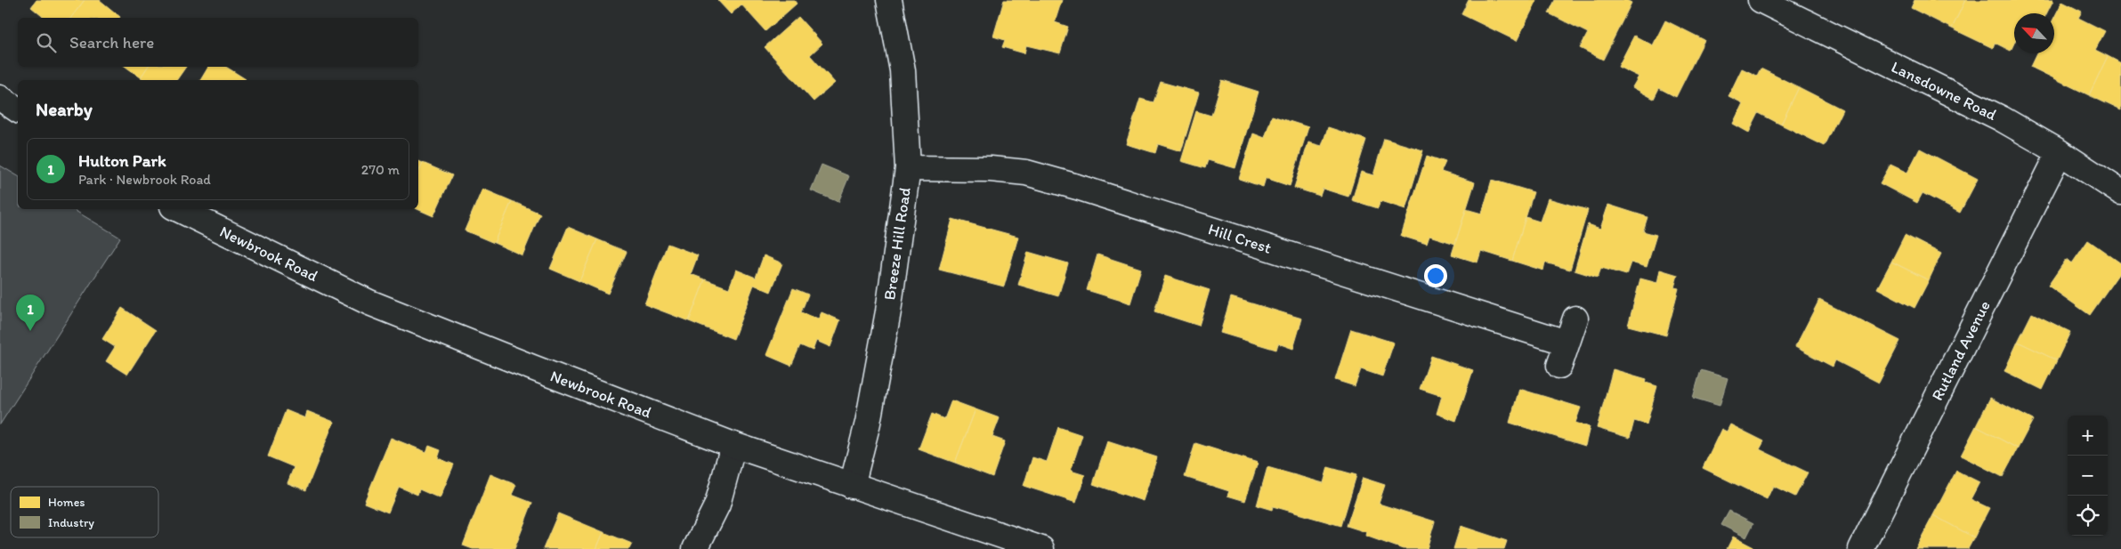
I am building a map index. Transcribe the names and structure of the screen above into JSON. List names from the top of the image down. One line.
{"streets":{"main road":["Lansdowne Road","Hill Crest","Breeze Hill Road","Newbrook Road","Rutland Avenue"]},"crossings":[["Lansdowne Road","Rutland Avenue"],["Hill Crest","Breeze Hill Road"],["Breeze Hill Road","Newbrook Road"]],"legend":["Homes","Industry"],"north":"top left","page":{"search":"Search here","heading":"Nearby","list":[{"mark":"1","name":"Hulton Park","note":"Park · Newbrook Road","value":"270 m"}],"pins":"1","map_buttons":["+","−"]}}
